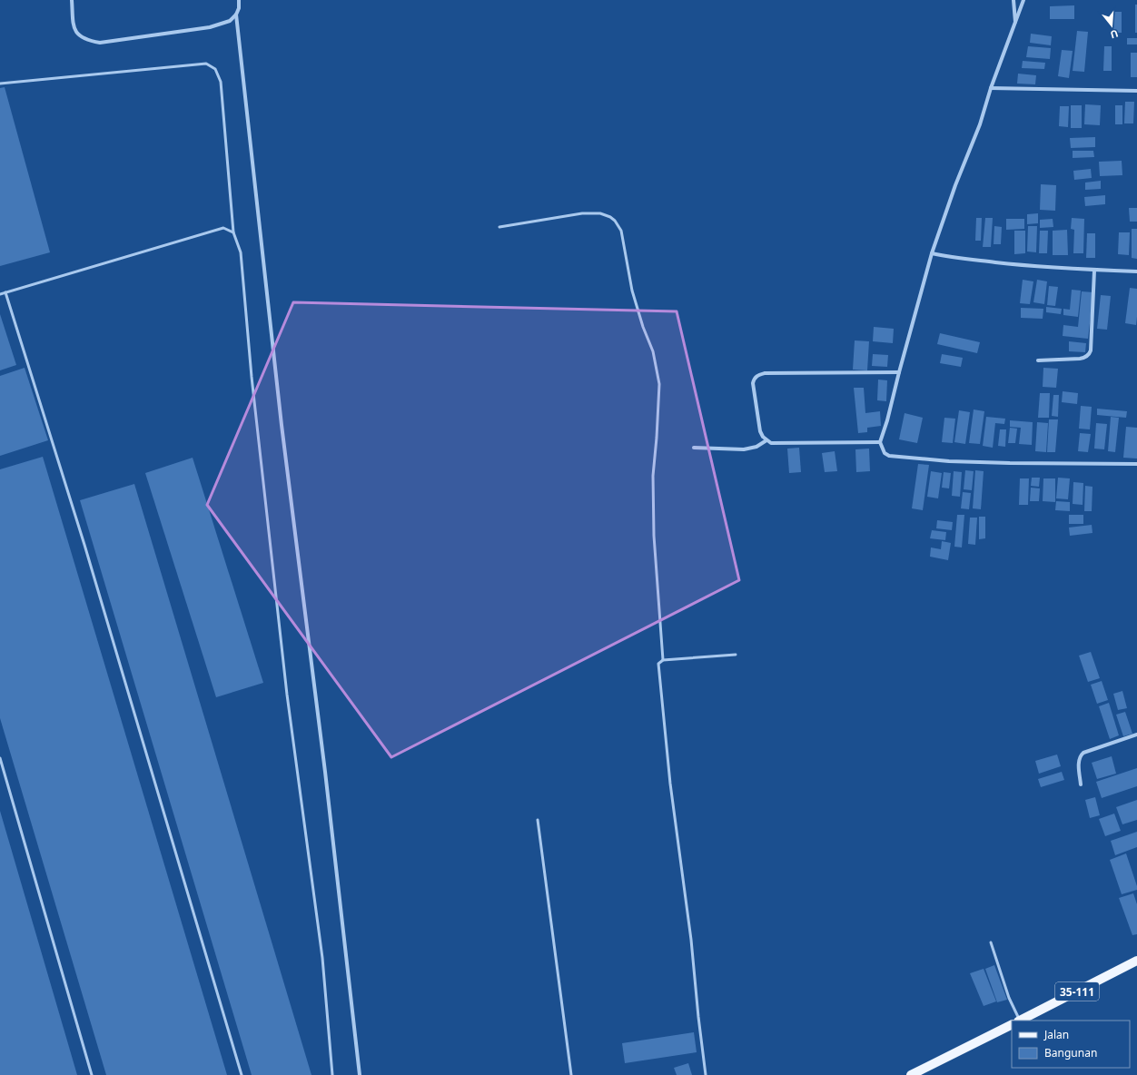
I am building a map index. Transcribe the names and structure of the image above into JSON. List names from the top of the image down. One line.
{"streets":{"main road":["35-111"]},"legend":["Jalan","Bangunan"],"north":"bottom"}
